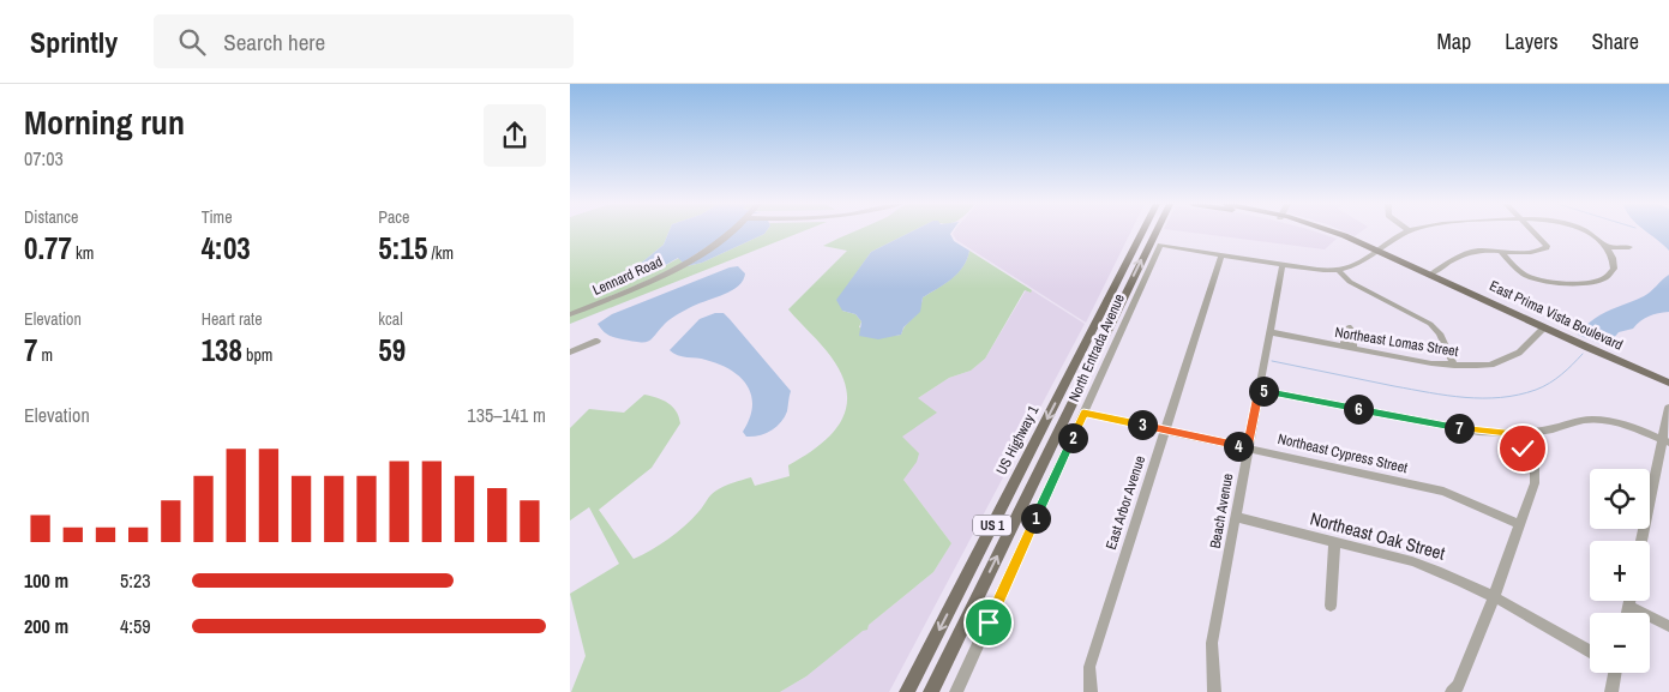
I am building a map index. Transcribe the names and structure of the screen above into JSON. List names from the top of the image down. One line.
{"streets":{"main road":["East Prima Vista Boulevard","US Highway 1","US 1"],"street":["Lennard Road","Northeast Lomas Street","North Entrada Avenue","Northeast Cypress Street","East Arbor Avenue","Beach Avenue","Northeast Oak Street"]},"crossings":[["East Prima Vista Boulevard","Northeast Lomas Street"],["Northeast Lomas Street","Beach Avenue"],["North Entrada Avenue","Northeast Cypress Street"],["North Entrada Avenue","East Arbor Avenue"],["Northeast Cypress Street","East Arbor Avenue"],["Northeast Cypress Street","Beach Avenue"],["Beach Avenue","Northeast Oak Street"]],"page":{"header":"Sprintly","search":"Search here","nav":["Map","Layers","Share"],"heading":["Morning run","07:03"],"stats":[["Distance","0.77 km"],["Time","4:03"],["Pace","5:15 /km"],["Elevation","7 m"],["Heart rate","138 bpm"],["kcal","59"]],"pins":["5","6","3","7","2","4","1"],"chart":["Elevation","135–141 m"],"map_buttons":["+","−"],"list":[{"name":"100 m","note":"5:23"},{"name":"200 m","note":"4:59"}]}}
